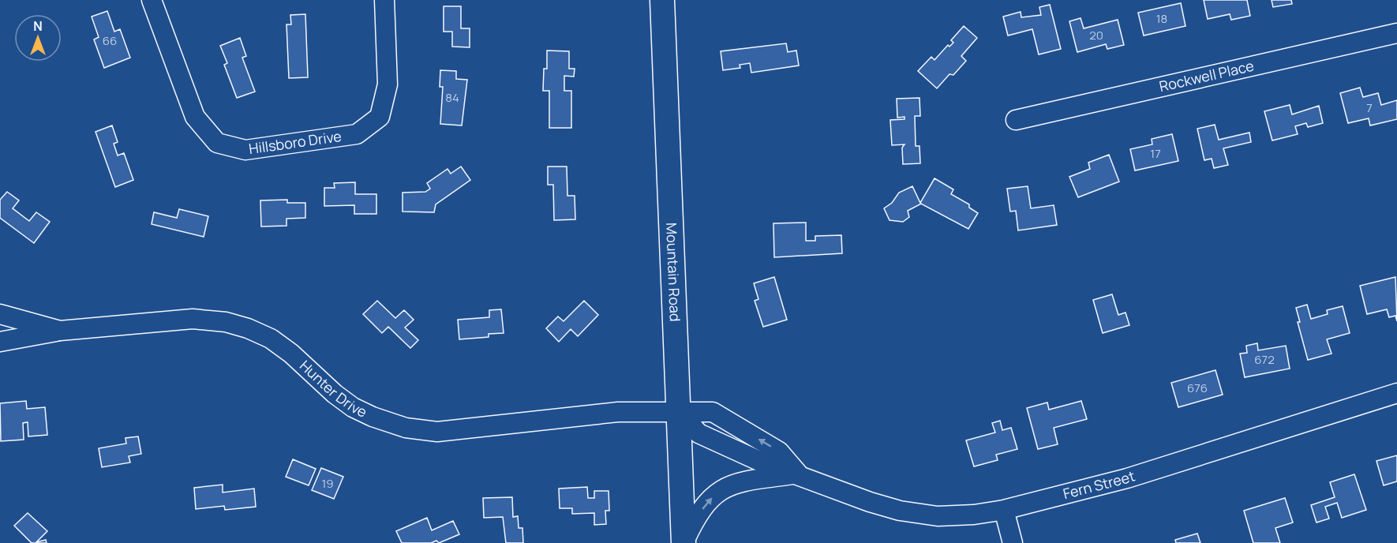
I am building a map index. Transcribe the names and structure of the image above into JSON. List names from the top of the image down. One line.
{"streets":{"main road":["Mountain Road"],"street":["Rockwell Place","Hillsboro Drive","Hunter Drive","Fern Street"]},"crossings":[["Mountain Road","Hunter Drive"],["Mountain Road","Fern Street"],["Hunter Drive","Fern Street"]],"house_numbers":["18","20","66","84","7","17","672","676","19"],"north":"top"}
